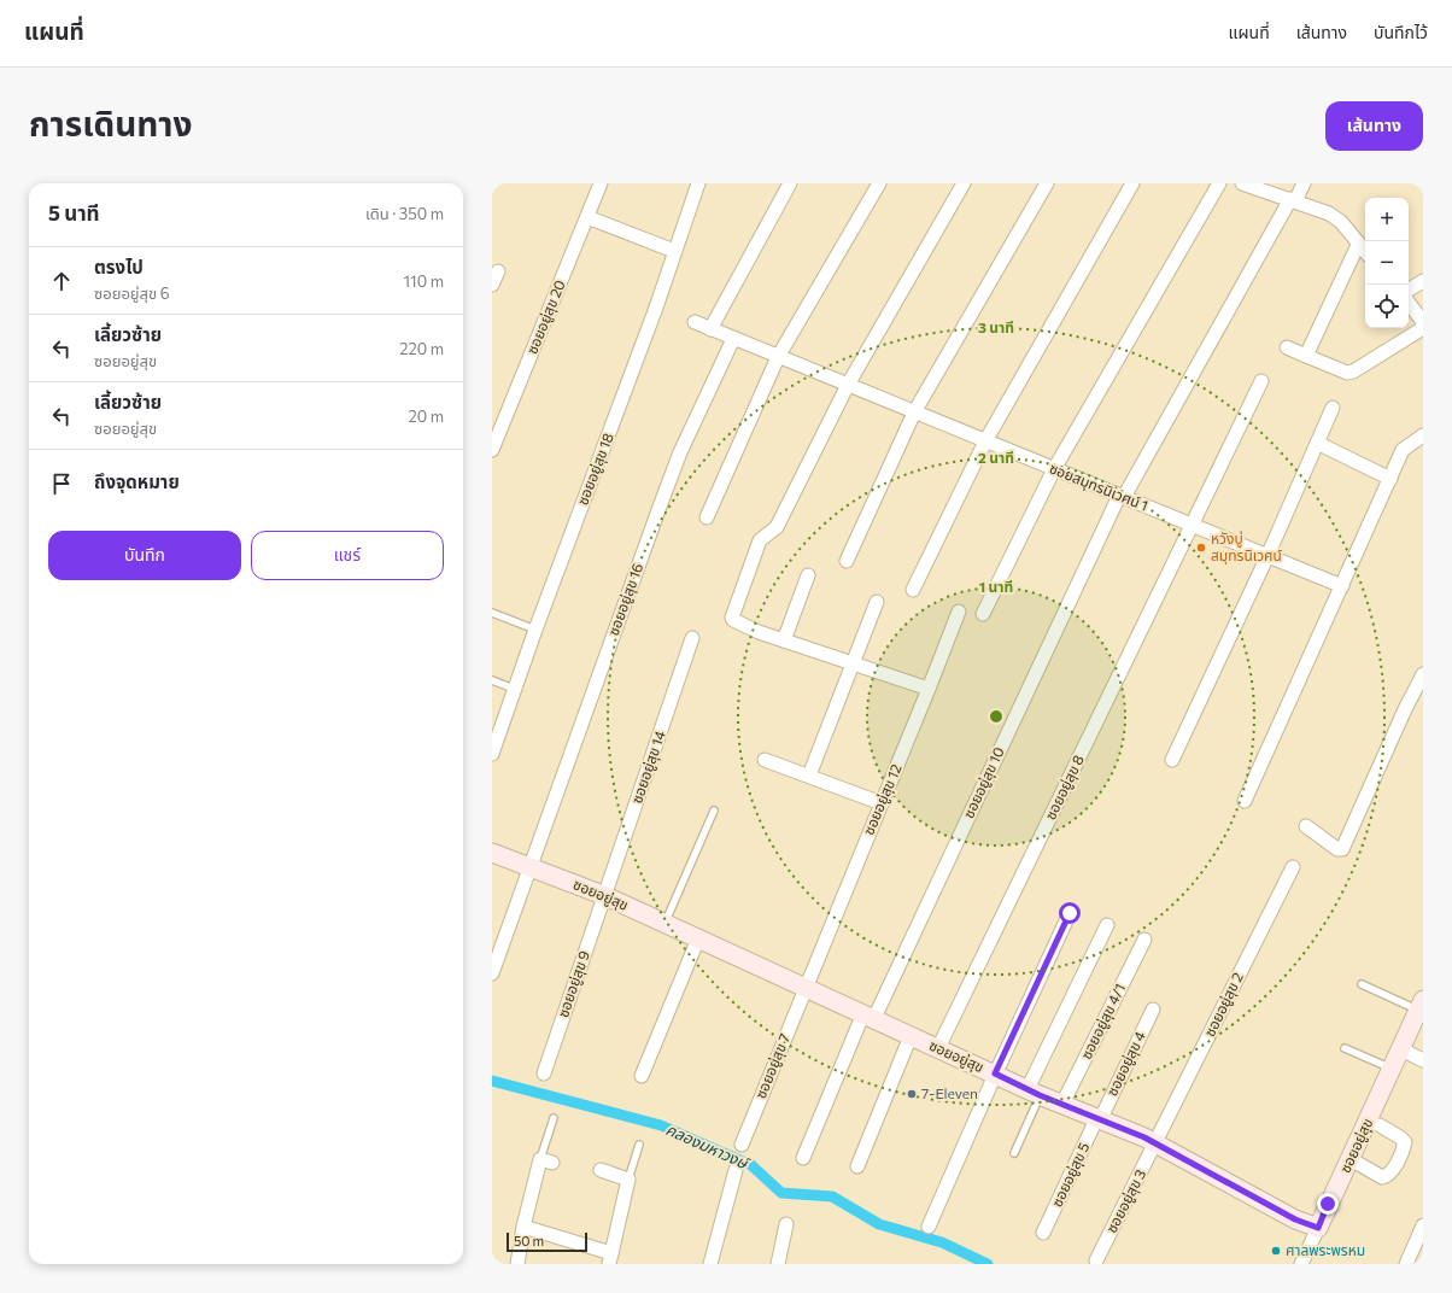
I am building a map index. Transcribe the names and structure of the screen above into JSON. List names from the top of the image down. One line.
{"streets":{"street":["ซอยอยู่สุข 20","ซอยอยู่สุข 18","ซอยสมุทรนิเวศน์ 1","ซอยอยู่สุข 16","ซอยอยู่สุข 14","ซอยอยู่สุข 10","ซอยอยู่สุข 8","ซอยอยู่สุข 12","ซอยอยู่สุข","ซอยอยู่สุข 9","ซอยอยู่สุข 2","ซอยอยู่สุข 4/1","ซอยอยู่สุข 4","ซอยอยู่สุข 7","ซอยอยู่สุข 5","ซอยอยู่สุข 3"]},"crossings":[["ซอยสมุทรนิเวศน์ 1","ซอยอยู่สุข 16"],["ซอยสมุทรนิเวศน์ 1","ซอยอยู่สุข 10"],["ซอยสมุทรนิเวศน์ 1","ซอยอยู่สุข 8"],["ซอยอยู่สุข 16","ซอยอยู่สุข"],["ซอยอยู่สุข 14","ซอยอยู่สุข"],["ซอยอยู่สุข 14","ซอยอยู่สุข 9"],["ซอยอยู่สุข 10","ซอยอยู่สุข"],["ซอยอยู่สุข 8","ซอยอยู่สุข"],["ซอยอยู่สุข 12","ซอยอยู่สุข"],["ซอยอยู่สุข 12","ซอยอยู่สุข 7"],["ซอยอยู่สุข","ซอยอยู่สุข 9"],["ซอยอยู่สุข","ซอยอยู่สุข 2"],["ซอยอยู่สุข","ซอยอยู่สุข 4/1"],["ซอยอยู่สุข","ซอยอยู่สุข 4"],["ซอยอยู่สุข","ซอยอยู่สุข 7"],["ซอยอยู่สุข","ซอยอยู่สุข 5"],["ซอยอยู่สุข","ซอยอยู่สุข 3"],["ซอยอยู่สุข 2","ซอยอยู่สุข 3"],["ซอยอยู่สุข 4","ซอยอยู่สุข 5"]],"water":["คลองมหาวงษ์"],"places":["หวังบู่ สมุทรนิเวศน์","7-Eleven","ศาลพระพรหม"],"scale_bar":"50 m","page":{"header":"แผนที่","nav":["แผนที่","เส้นทาง","บันทึกไว้"],"title":"การเดินทาง","buttons":["เส้นทาง",["บันทึก","แชร์"]],"heading":["5 นาที","เดิน · 350 m"],"map_buttons":["+","−"],"list":[["ตรงไป","ซอยอยู่สุข 6","110 m"],["เลี้ยวซ้าย","ซอยอยู่สุข","220 m"],["เลี้ยวซ้าย","ซอยอยู่สุข","20 m"],"ถึงจุดหมาย"],"scale":"50 m"},"rings":["3 นาที","2 นาที","1 นาที"]}
